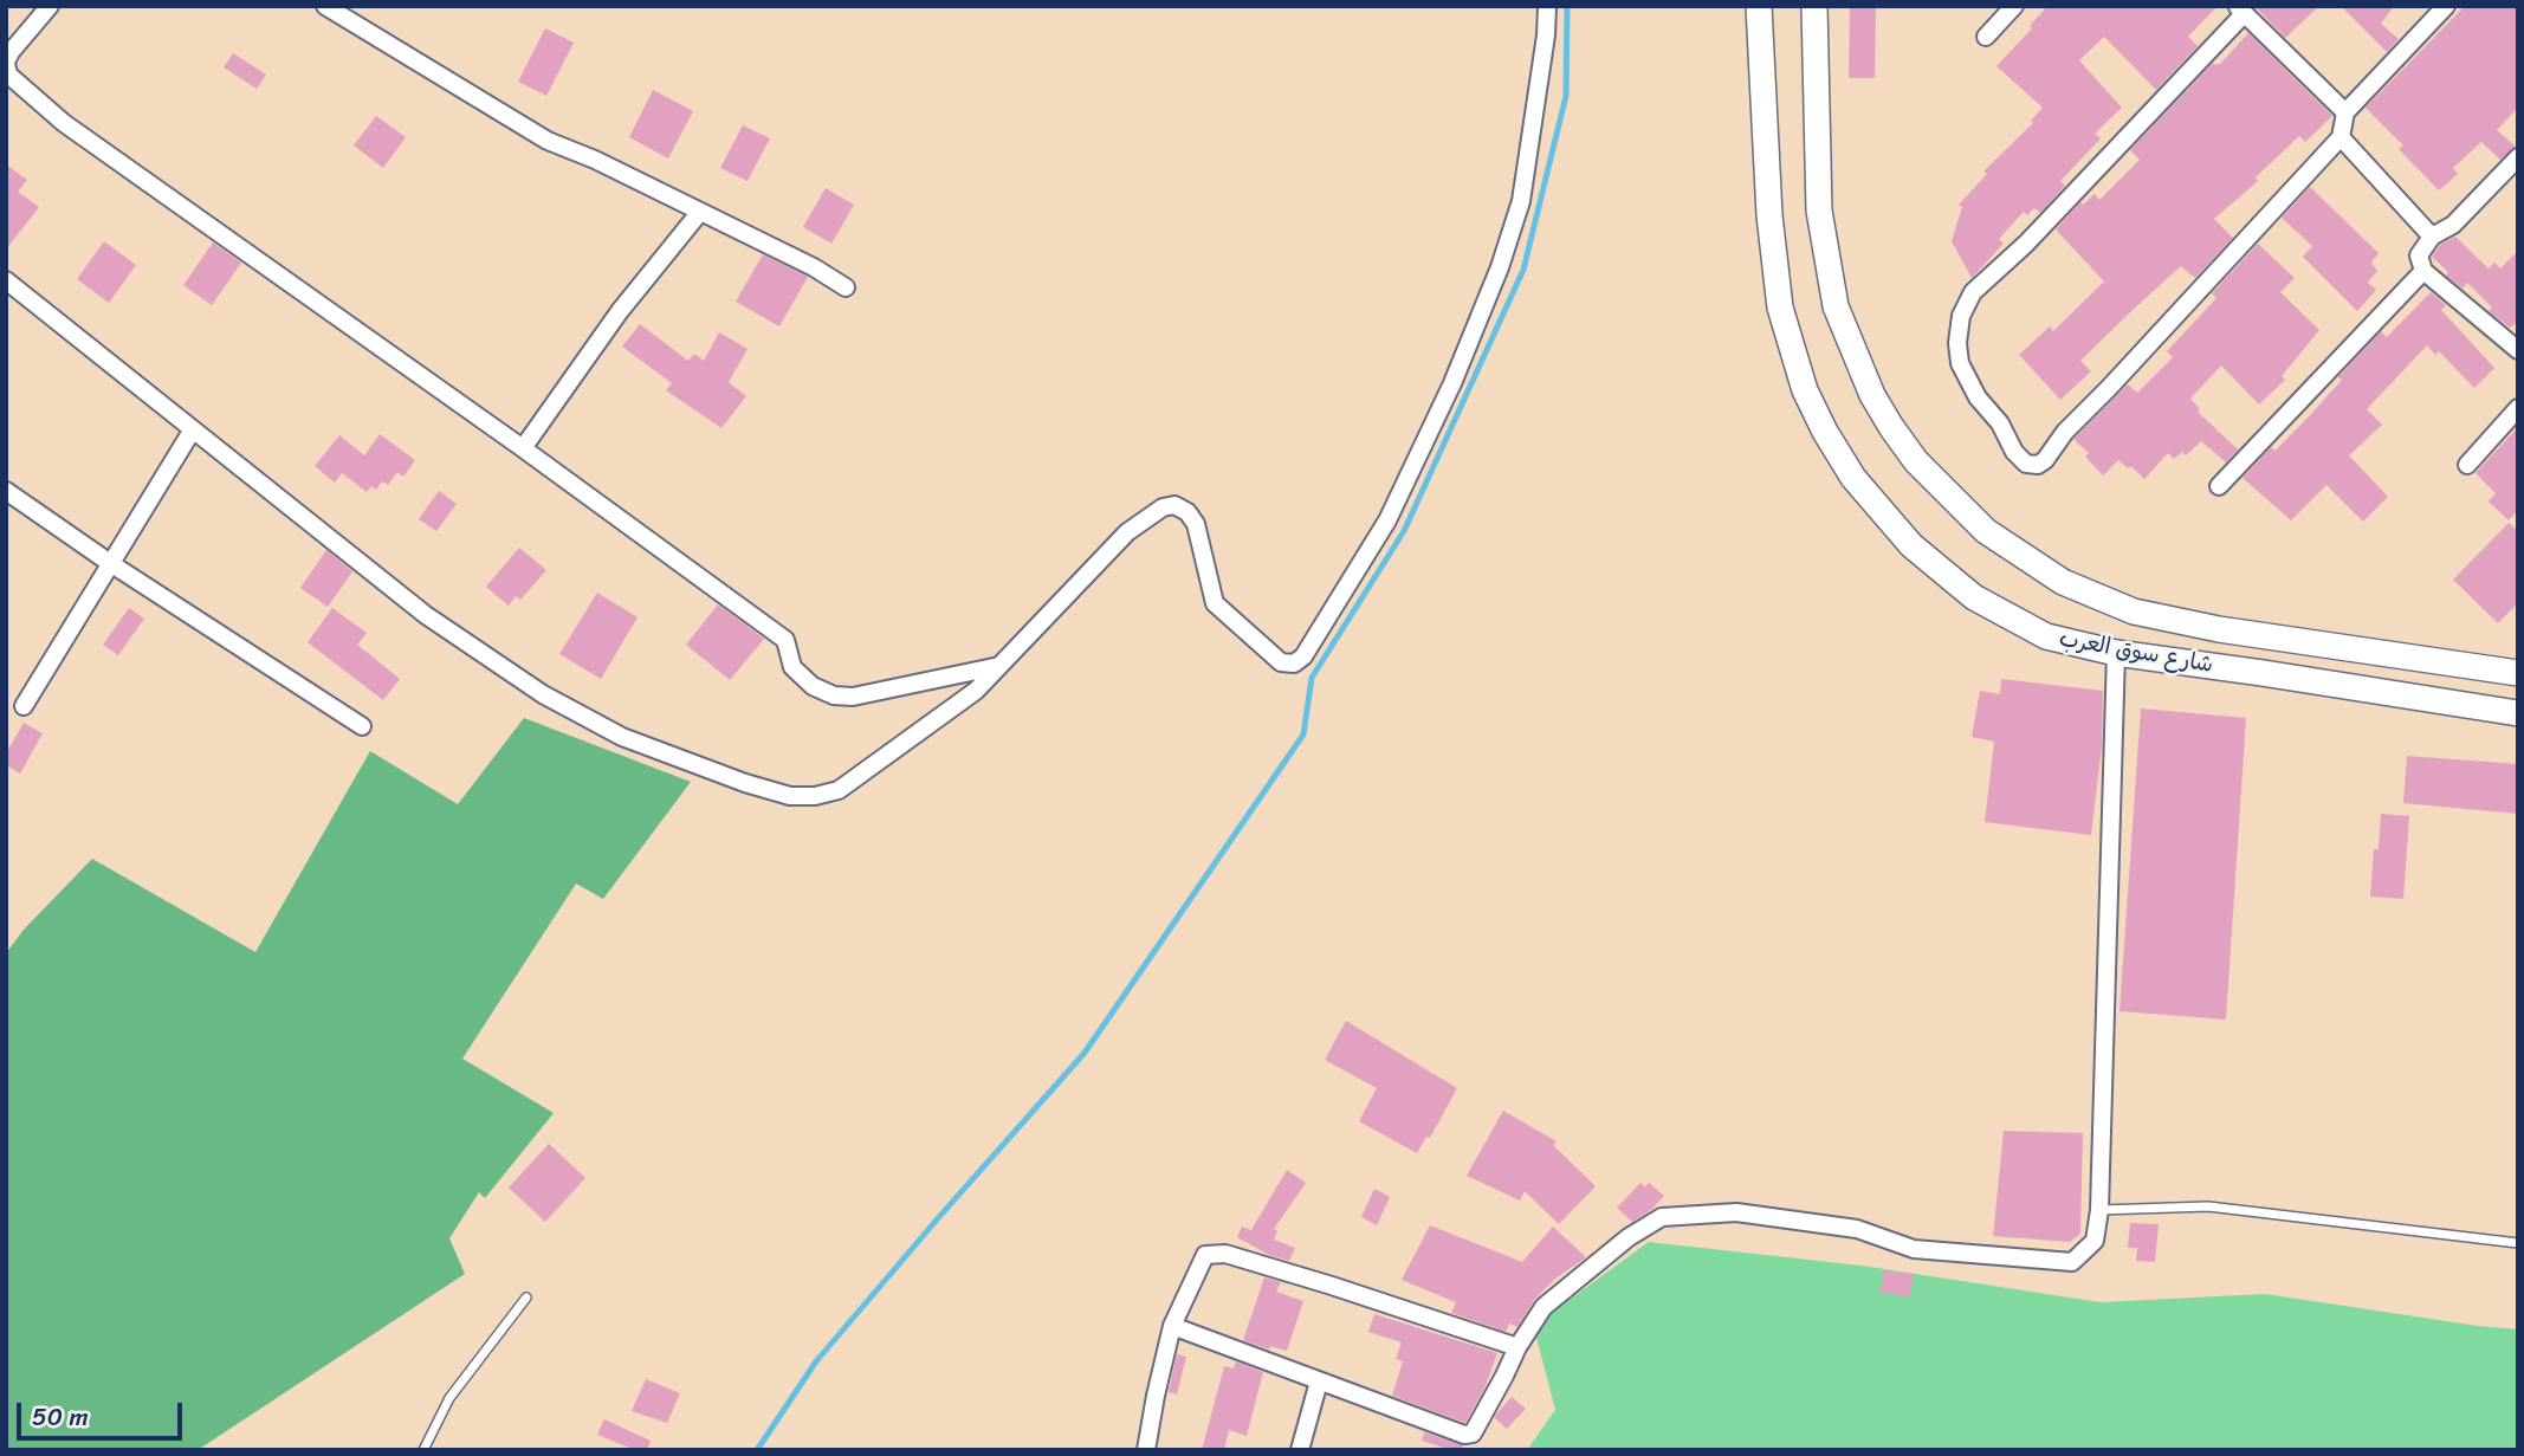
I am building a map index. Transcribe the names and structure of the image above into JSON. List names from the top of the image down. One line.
{"streets":{"main road":["شارع سوق العرب"]},"scale_bar":"50 m"}
